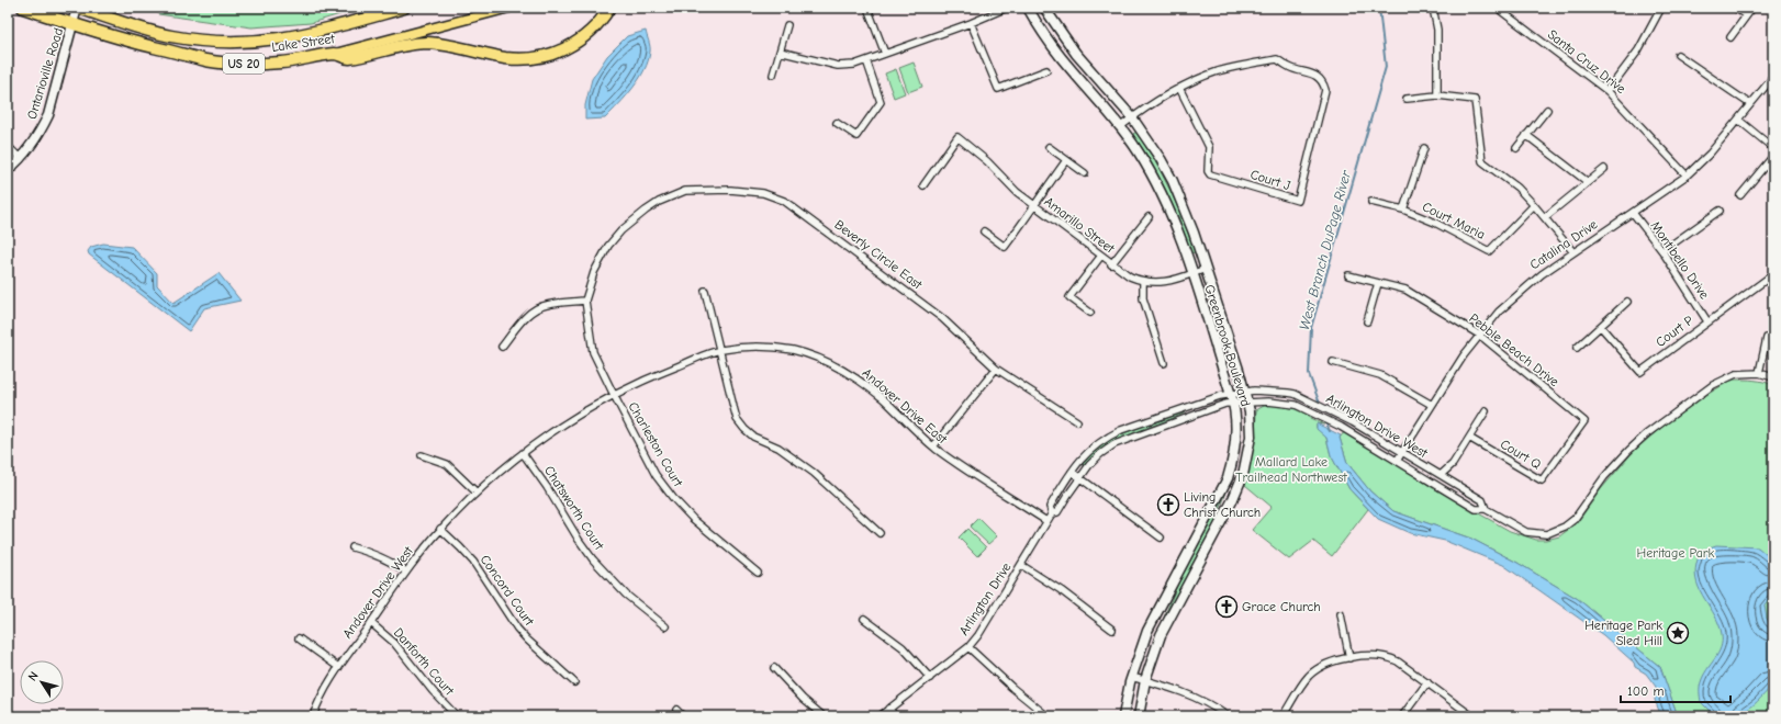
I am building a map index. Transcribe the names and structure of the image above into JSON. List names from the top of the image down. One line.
{"streets":{"highway":["Lake Street","US 20"],"main road":["Ontarioville Road","Greenbrook Boulevard"],"street":["Santa Cruz Drive","Court J","Court Maria","Amarillo Street","Catalina Drive","Beverly Circle East","Montibello Drive","Court P","Pebble Beach Drive","Andover Drive East","Arlington Drive West","Charleston Court","Court Q","Chatsworth Court","Concord Court","Andover Drive West","Arlington Drive","Danforth Court"]},"crossings":[["Lake Street","Ontarioville Road"],["Santa Cruz Drive","Catalina Drive"],["Amarillo Street","Greenbrook Boulevard"],["Catalina Drive","Montibello Drive"],["Catalina Drive","Pebble Beach Drive"],["Catalina Drive","Arlington Drive West"],["Beverly Circle East","Charleston Court"],["Montibello Drive","Court P"],["Greenbrook Boulevard","Arlington Drive West"],["Greenbrook Boulevard","Arlington Drive"],["Pebble Beach Drive","Court Q"],["Andover Drive East","Charleston Court"],["Andover Drive East","Chatsworth Court"],["Andover Drive East","Andover Drive West"],["Andover Drive East","Arlington Drive"],["Arlington Drive West","Arlington Drive"],["Concord Court","Andover Drive West"],["Andover Drive West","Danforth Court"]],"water":["West Branch DuPage River"],"parks":["Mallard Lake Trailhead Northwest","Heritage Park"],"places":{"church":["Living Christ Church","Grace Church"],"place":["Heritage Park Sled Hill"]},"scale_bar":"100 m","north":"top left"}
